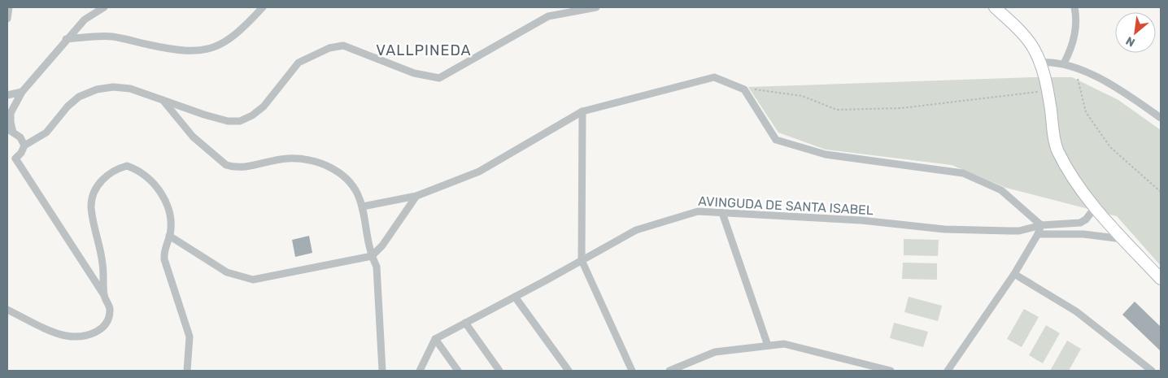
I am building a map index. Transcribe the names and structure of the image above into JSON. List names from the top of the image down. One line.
{"streets":{"street":["AVINGUDA DE SANTA ISABEL"]},"districts":["VALLPINEDA"],"north":"bottom left"}
